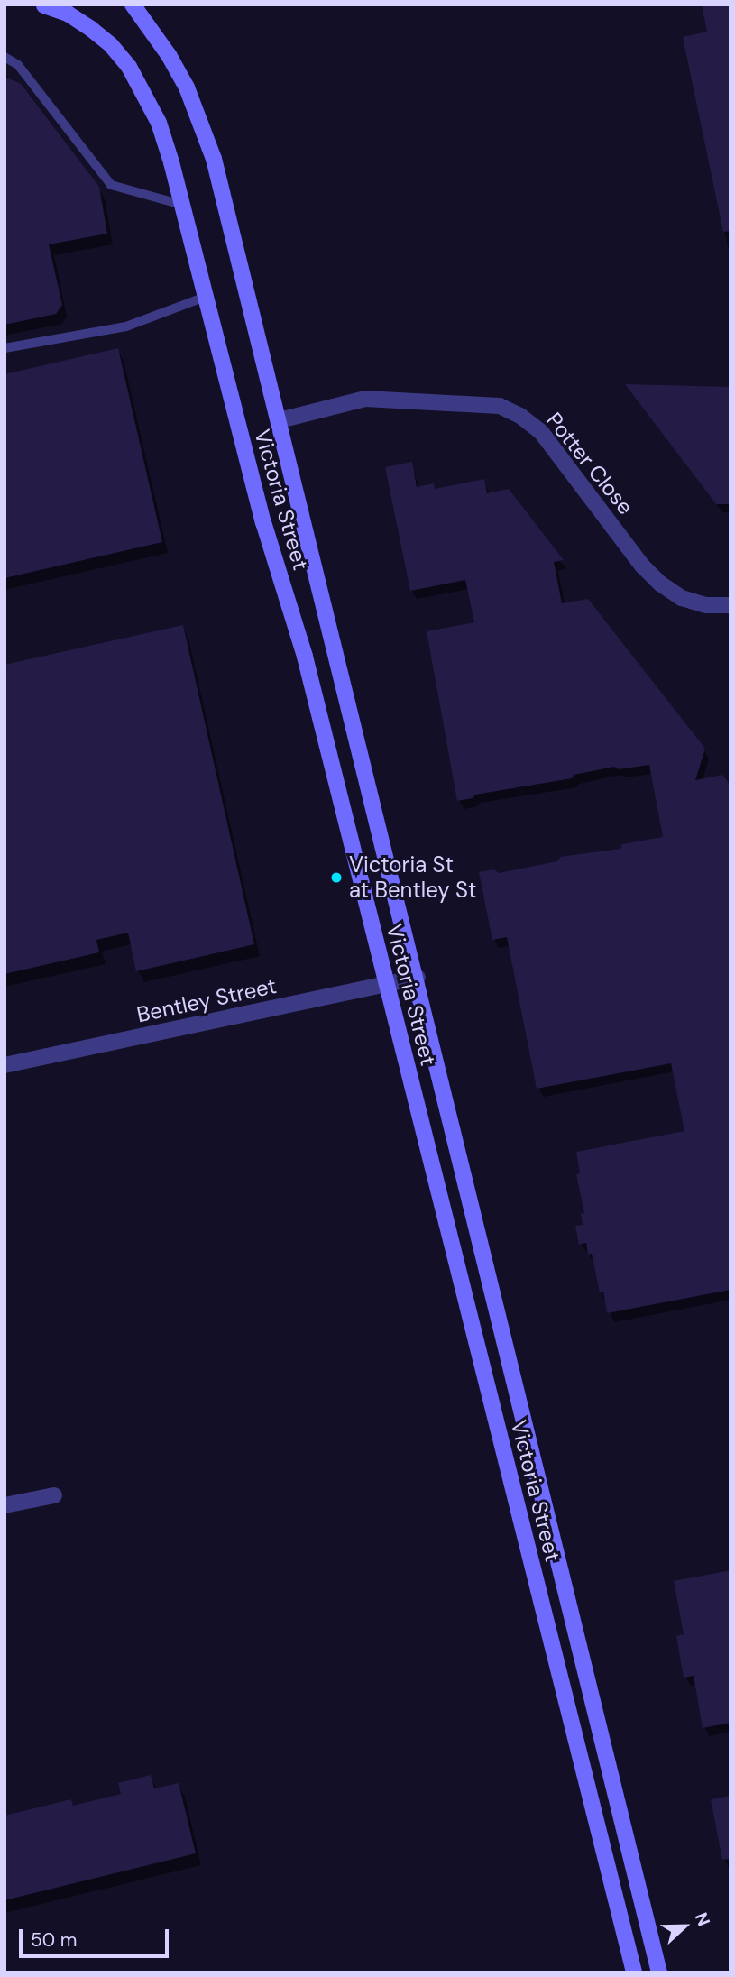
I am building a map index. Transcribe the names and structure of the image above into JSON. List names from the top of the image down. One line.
{"streets":{"main road":["Victoria Street"],"street":["Potter Close","Bentley Street"]},"crossings":[["Potter Close","Victoria Street"],["Victoria Street","Bentley Street"]],"places":["Victoria St at Bentley St"],"scale_bar":"50 m","north":"right"}
